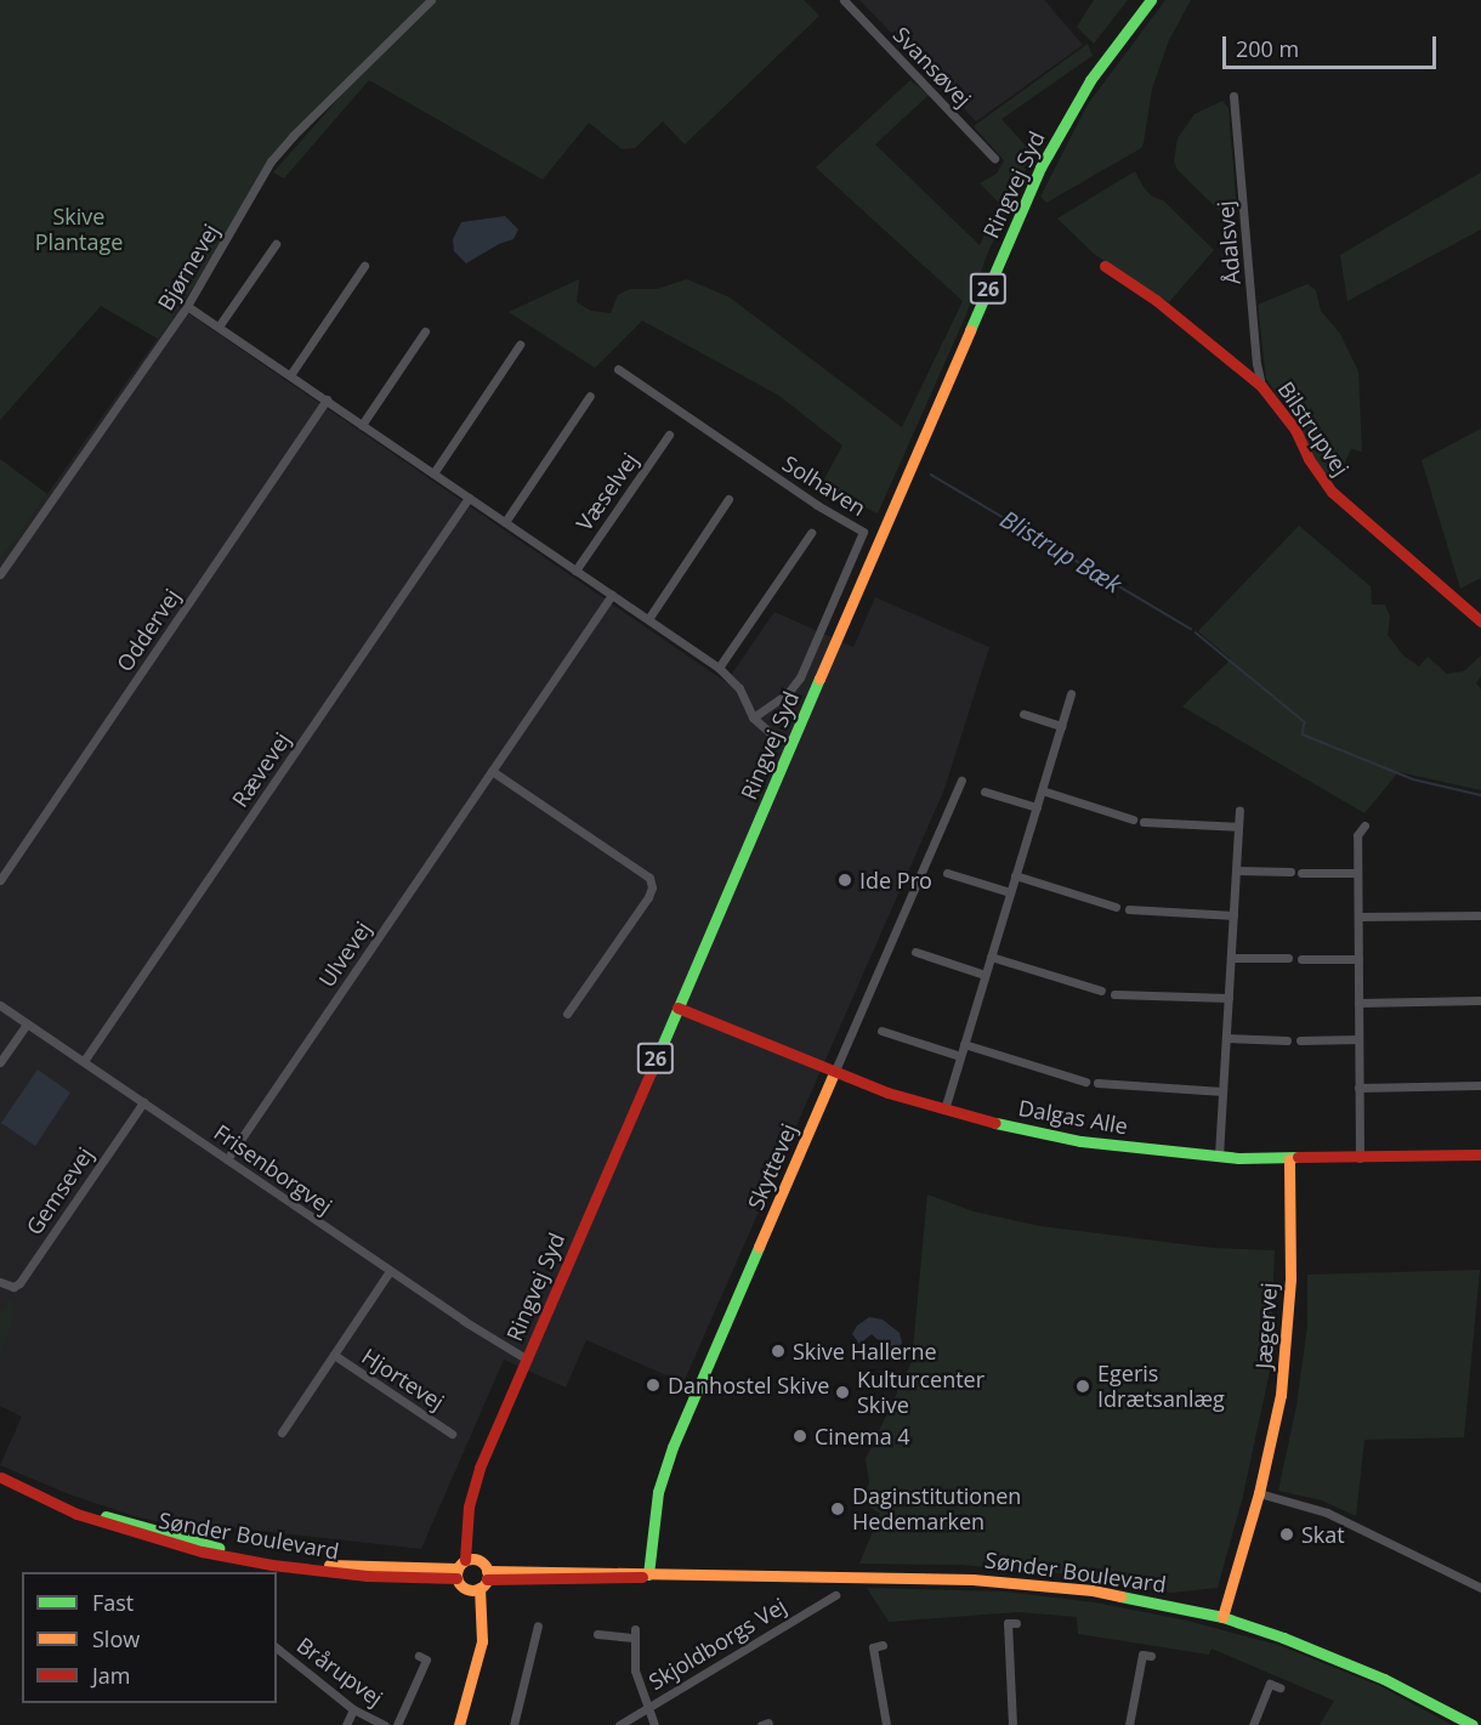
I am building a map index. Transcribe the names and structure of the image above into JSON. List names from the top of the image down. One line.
{"streets":{"street":["Svansøvej","Ringvej Syd","Ådalsvej","Bjørnevej","26","Bilstrupvej","Solhaven","Væselvej","Oddervej","Rævevej","Ulvevej","Dalgas Alle","Skyttevej","Frisenborgvej","Gemsevej","Jægervej","Hjortevej","Sønder Boulevard","Skjoldborgs Vej","Brårupvej"]},"crossings":[["Ringvej Syd","26"],["Ringvej Syd","Dalgas Alle"],["Ringvej Syd","Frisenborgvej"],["Ringvej Syd","Sønder Boulevard"],["Ådalsvej","Bilstrupvej"],["26","Sønder Boulevard"],["Rævevej","Frisenborgvej"],["Ulvevej","Frisenborgvej"],["Dalgas Alle","Skyttevej"],["Dalgas Alle","Jægervej"],["Skyttevej","Sønder Boulevard"],["Frisenborgvej","Gemsevej"],["Frisenborgvej","Hjortevej"],["Jægervej","Sønder Boulevard"]],"water":["Blistrup Bæk"],"parks":["Skive Plantage"],"places":["Ide Pro","Skive Hallerne","Danhostel Skive","Egeris Idrætsanlæg","Kulturcenter Skive","Cinema 4","Daginstitutionen Hedemarken","Skat"],"legend":["Fast","Slow","Jam"],"scale_bar":"200 m"}
